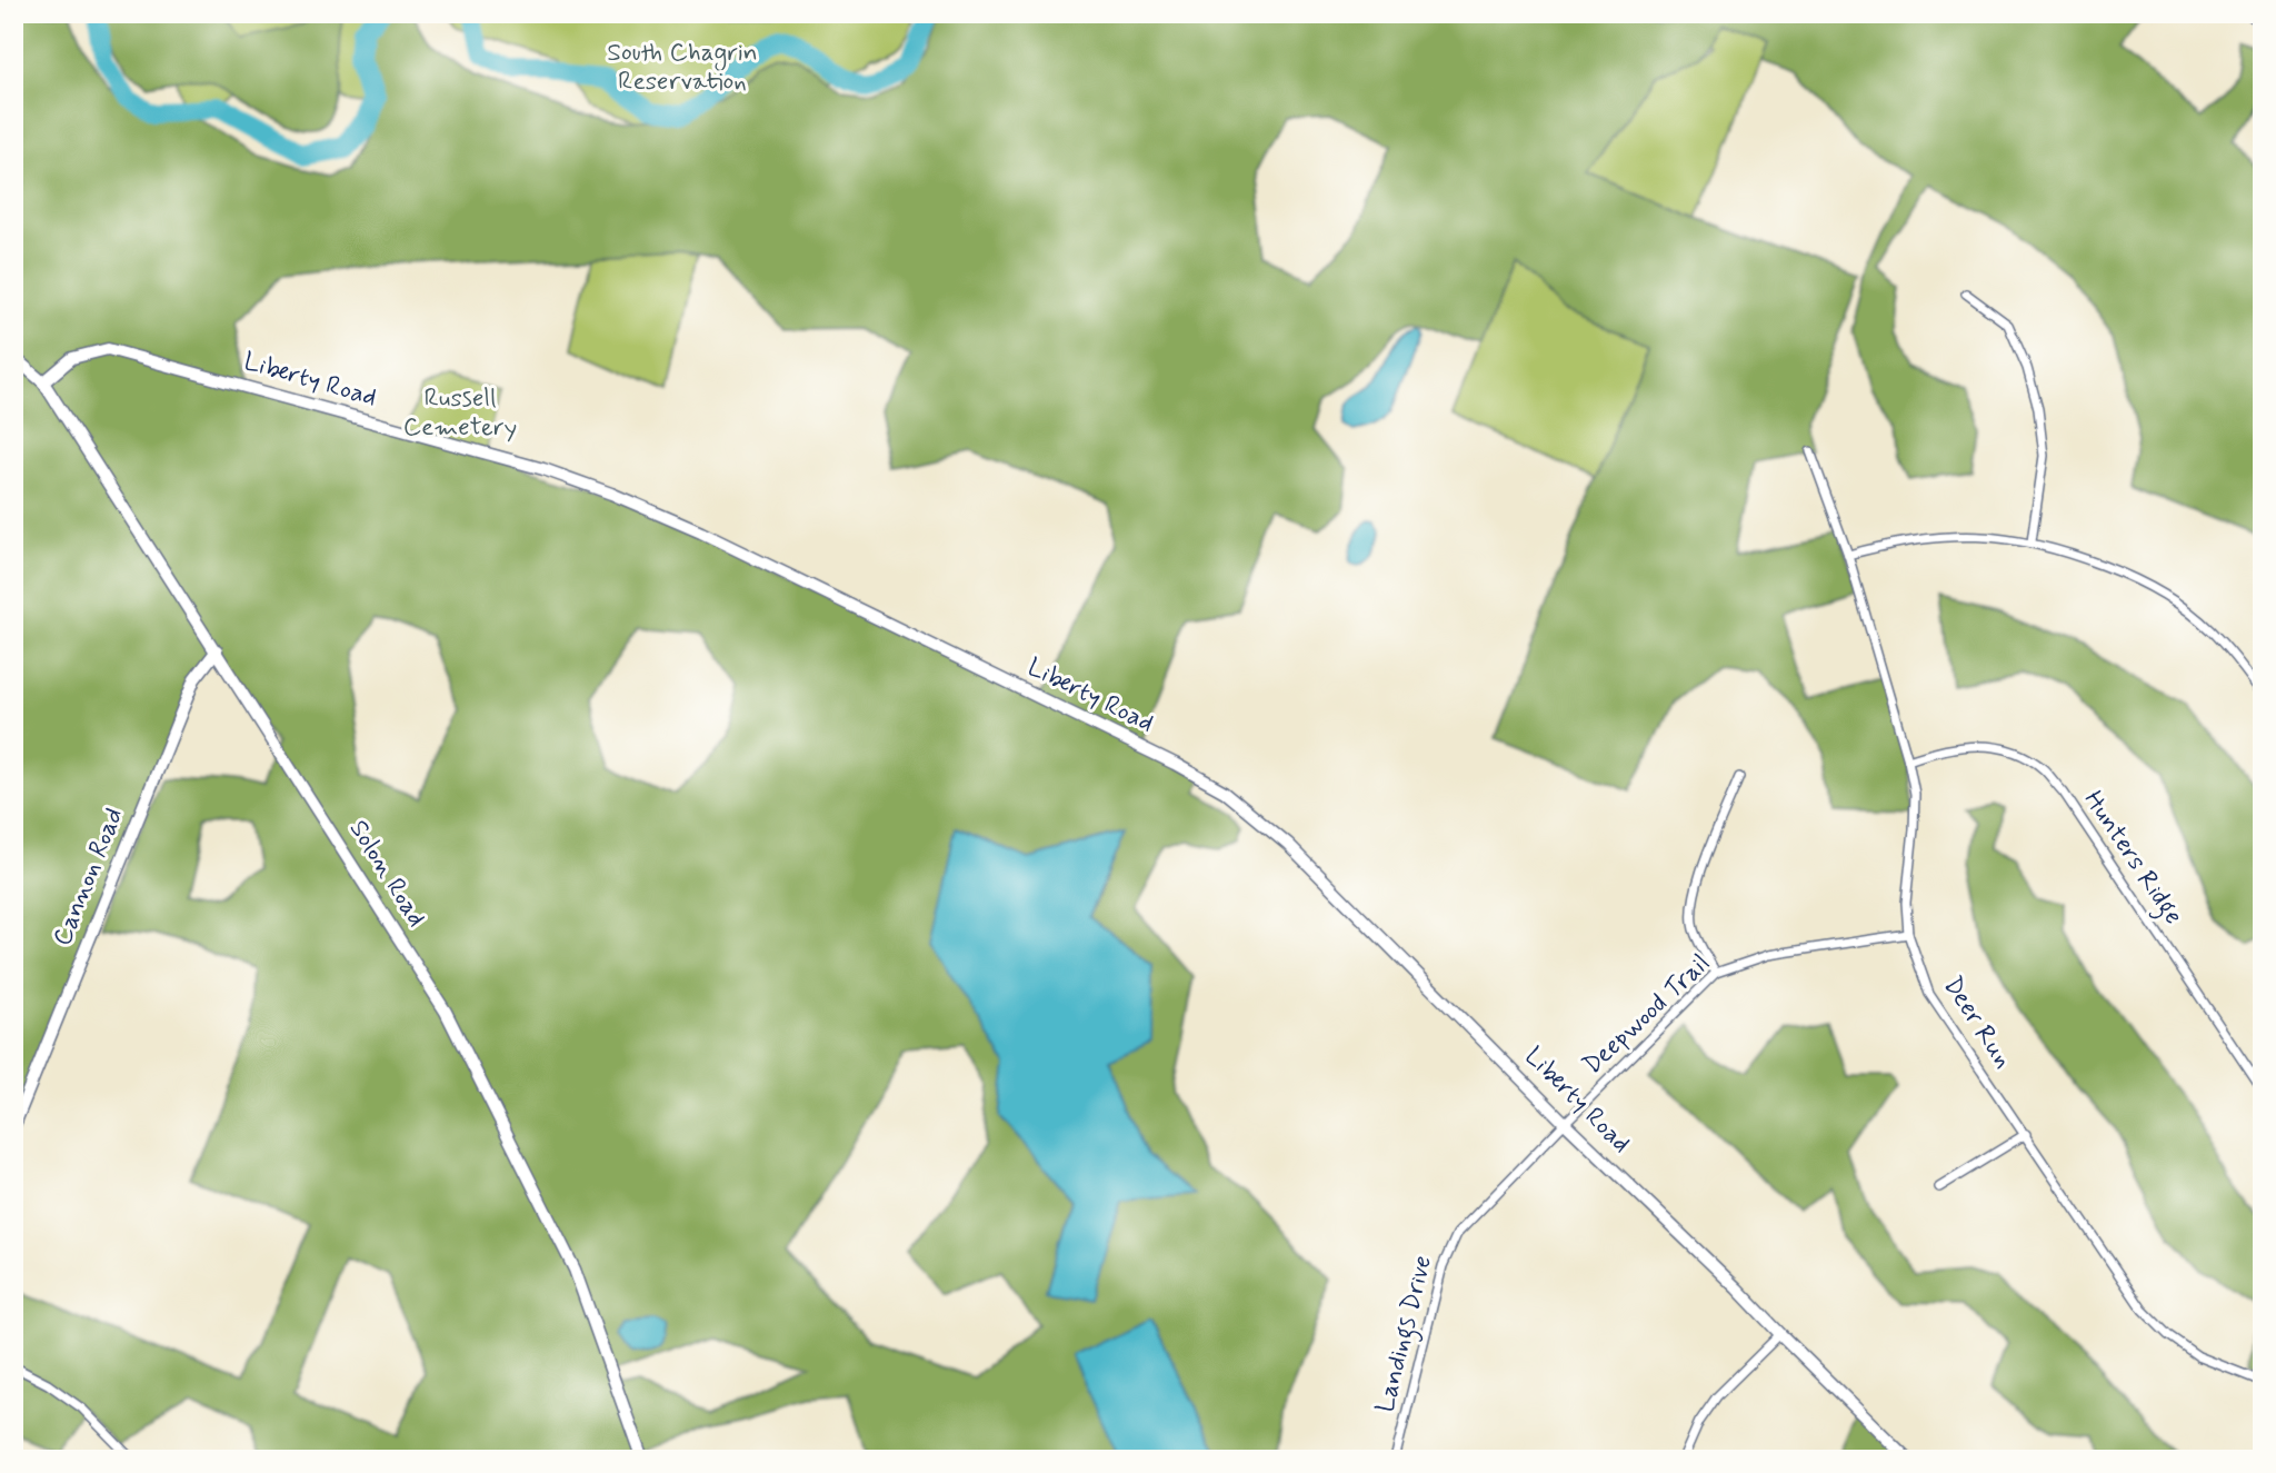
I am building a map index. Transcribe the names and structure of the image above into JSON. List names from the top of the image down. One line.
{"streets":{"street":["Liberty Road","Hunters Ridge","Solon Road","Cannon Road","Deepwood Trail","Deer Run","Landings Drive"]},"crossings":[["Liberty Road","Solon Road"],["Liberty Road","Deepwood Trail"],["Liberty Road","Landings Drive"],["Hunters Ridge","Deer Run"],["Solon Road","Cannon Road"],["Deepwood Trail","Deer Run"],["Deepwood Trail","Landings Drive"]],"parks":["South Chagrin Reservation","Russell Cemetery"]}
